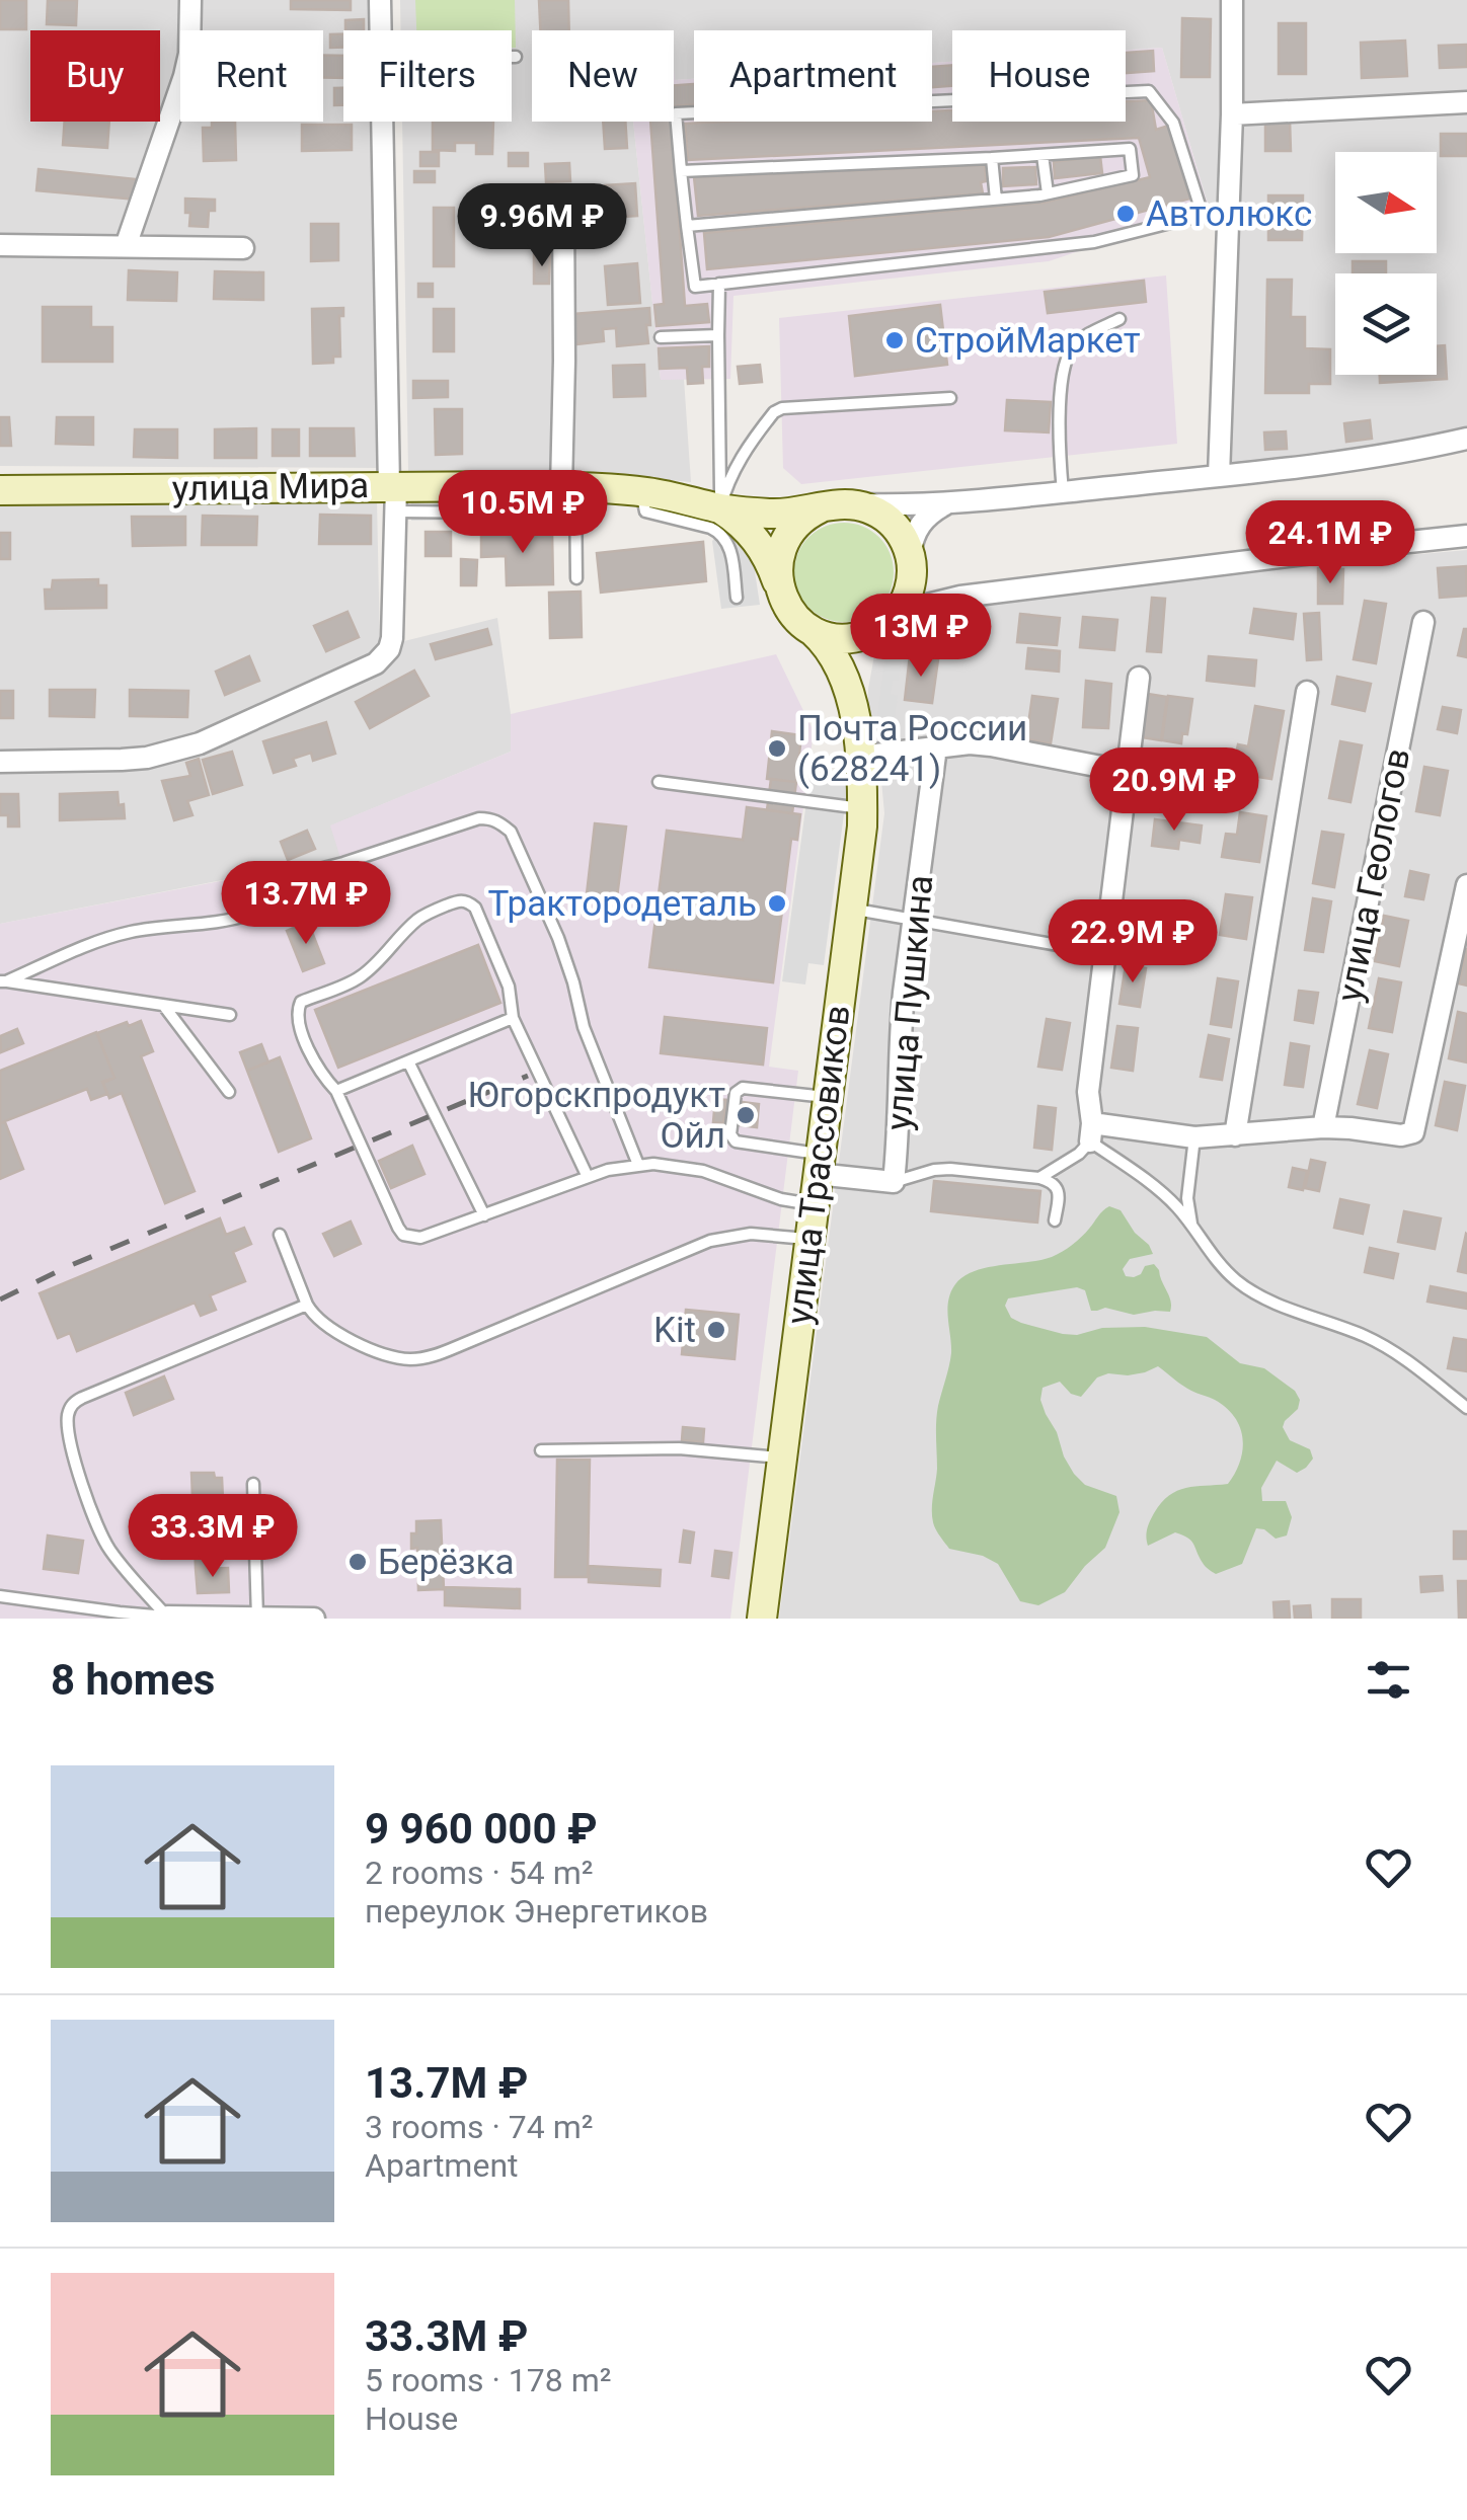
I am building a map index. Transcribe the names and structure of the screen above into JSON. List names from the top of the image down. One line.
{"streets":{"main road":["улица Мира","улица Трассовиков"],"street":["улица Геологов","улица Пушкина"]},"crossings":[["улица Пушкина","улица Трассовиков"]],"places":["Автолюкс","СтройМаркет","Почта России (628241)","Трактородеталь","Югорскпродукт Ойл","Kit","Берёзка"],"north":"right","page":{"chip":["Buy","Rent","Filters","New","Apartment","House"],"price":["9.96M ₽","10.5M ₽","24.1M ₽","13M ₽","20.9M ₽","13.7M ₽","22.9M ₽","33.3M ₽"],"heading":"8 homes","list":[{"name":"9 960 000 ₽","note":"2 rooms · 54 m² · переулок Энергетиков"},{"name":"13.7M ₽","note":"3 rooms · 74 m² · Apartment"},{"name":"33.3M ₽","note":"5 rooms · 178 m² · House"}]}}
